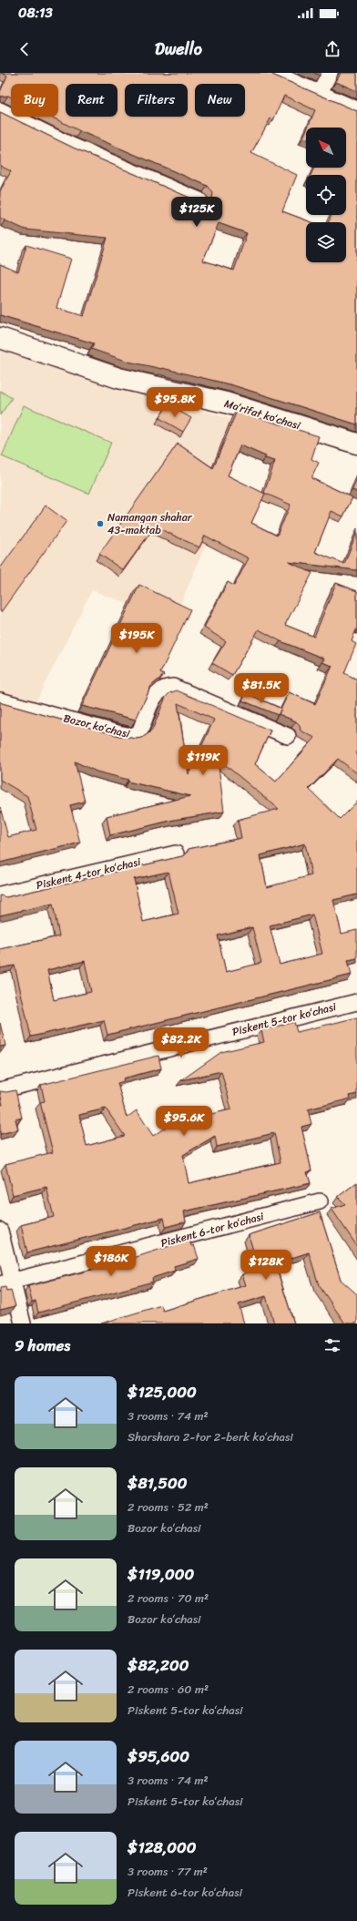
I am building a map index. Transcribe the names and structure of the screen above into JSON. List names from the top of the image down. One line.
{"streets":{"street":["Maʻrifat koʻchasi","Bozor koʻchasi","Piskent 4-tor koʻchasi","Piskent 5-tor koʻchasi","Piskent 6-tor koʻchasi"]},"places":["Namangan shahar 43-maktab"],"north":"top left","page":{"status":"08:13","header":"Dwello","chip":["Buy","Rent","Filters","New"],"price":["$125K","$95.8K","$195K","$81.5K","$119K","$82.2K","$95.6K","$186K","$128K"],"heading":"9 homes","list":[{"name":"$125,000","note":"3 rooms · 74 m² · Sharshara 2-tor 2-berk koʻchasi"},{"name":"$81,500","note":"2 rooms · 52 m² · Bozor koʻchasi"},{"name":"$119,000","note":"2 rooms · 70 m² · Bozor koʻchasi"},{"name":"$82,200","note":"2 rooms · 60 m² · Piskent 5-tor koʻchasi"},{"name":"$95,600","note":"3 rooms · 74 m² · Piskent 5-tor koʻchasi"},{"name":"$128,000","note":"3 rooms · 77 m² · Piskent 6-tor koʻchasi"}]}}
